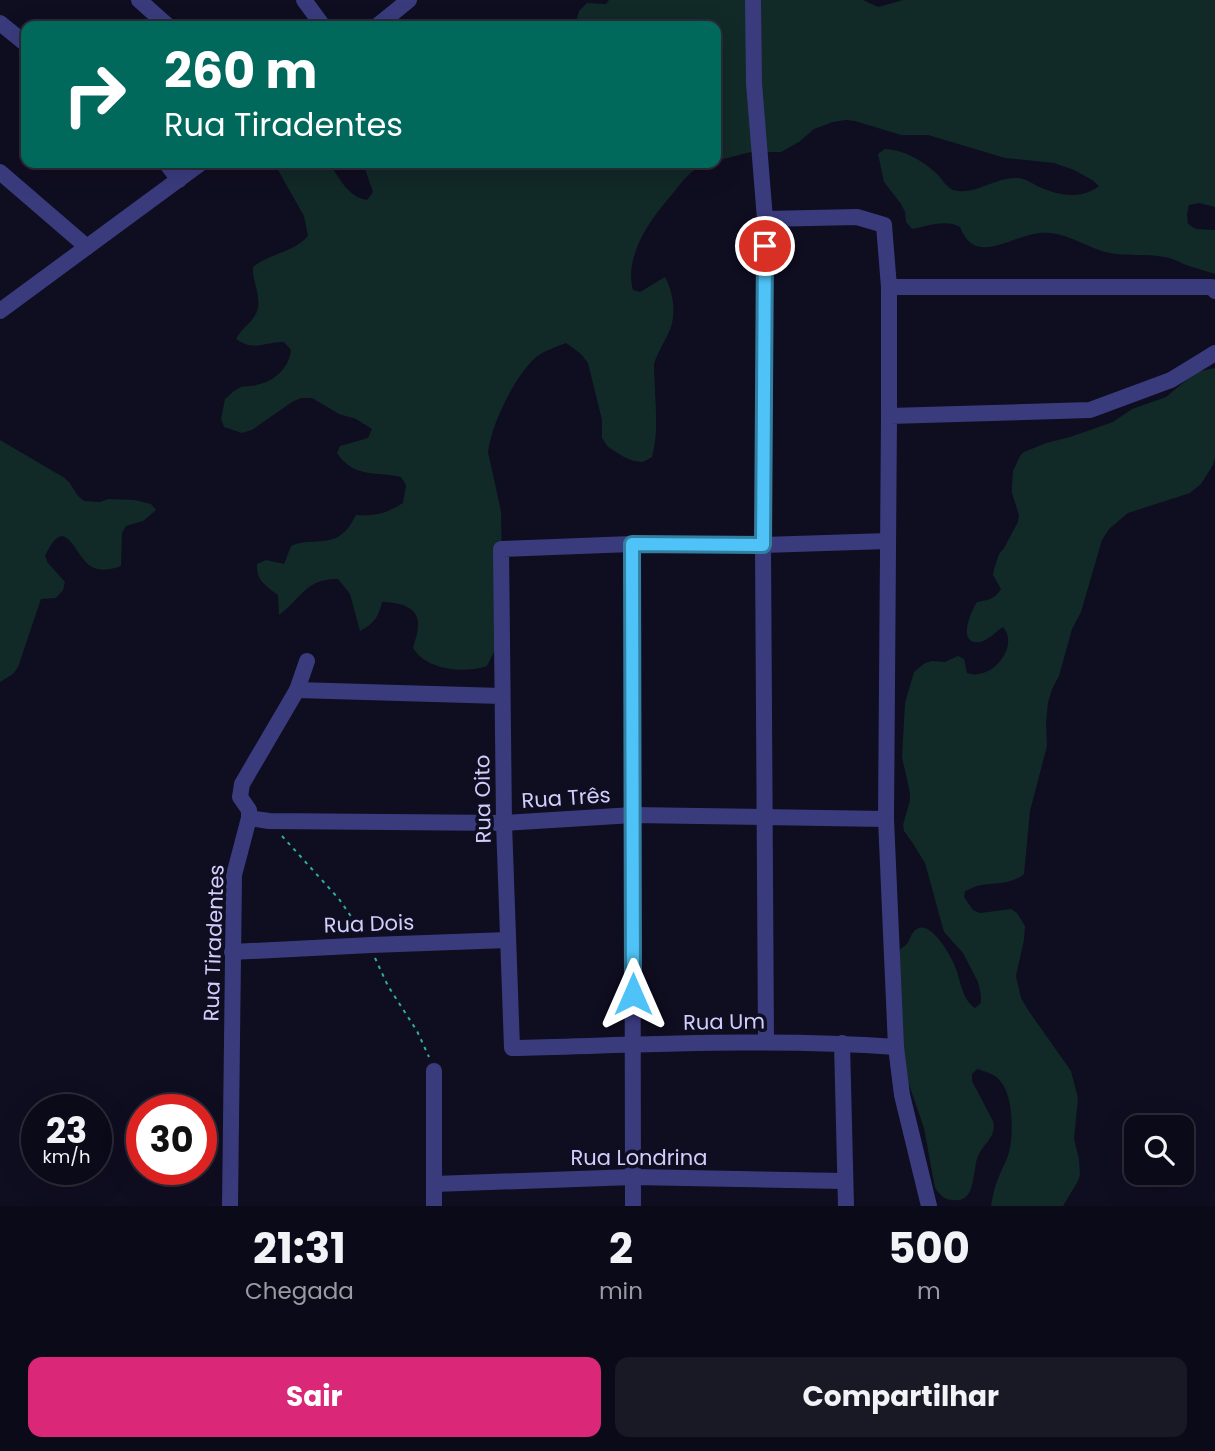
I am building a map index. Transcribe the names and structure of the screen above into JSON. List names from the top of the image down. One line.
{"streets":{"street":["Rua Três","Rua Oito","Rua Dois","Rua Tiradentes","Rua Um","Rua Londrina"]},"crossings":[["Rua Três","Rua Oito"],["Rua Três","Rua Tiradentes"],["Rua Oito","Rua Dois"],["Rua Oito","Rua Um"],["Rua Dois","Rua Tiradentes"]],"page":{"turn":["260 m","Rua Tiradentes"],"speed":"23 km/h","limit":"30","eta":["21:31","Chegada","2","min","500","m"],"buttons":["Sair","Compartilhar"]}}
